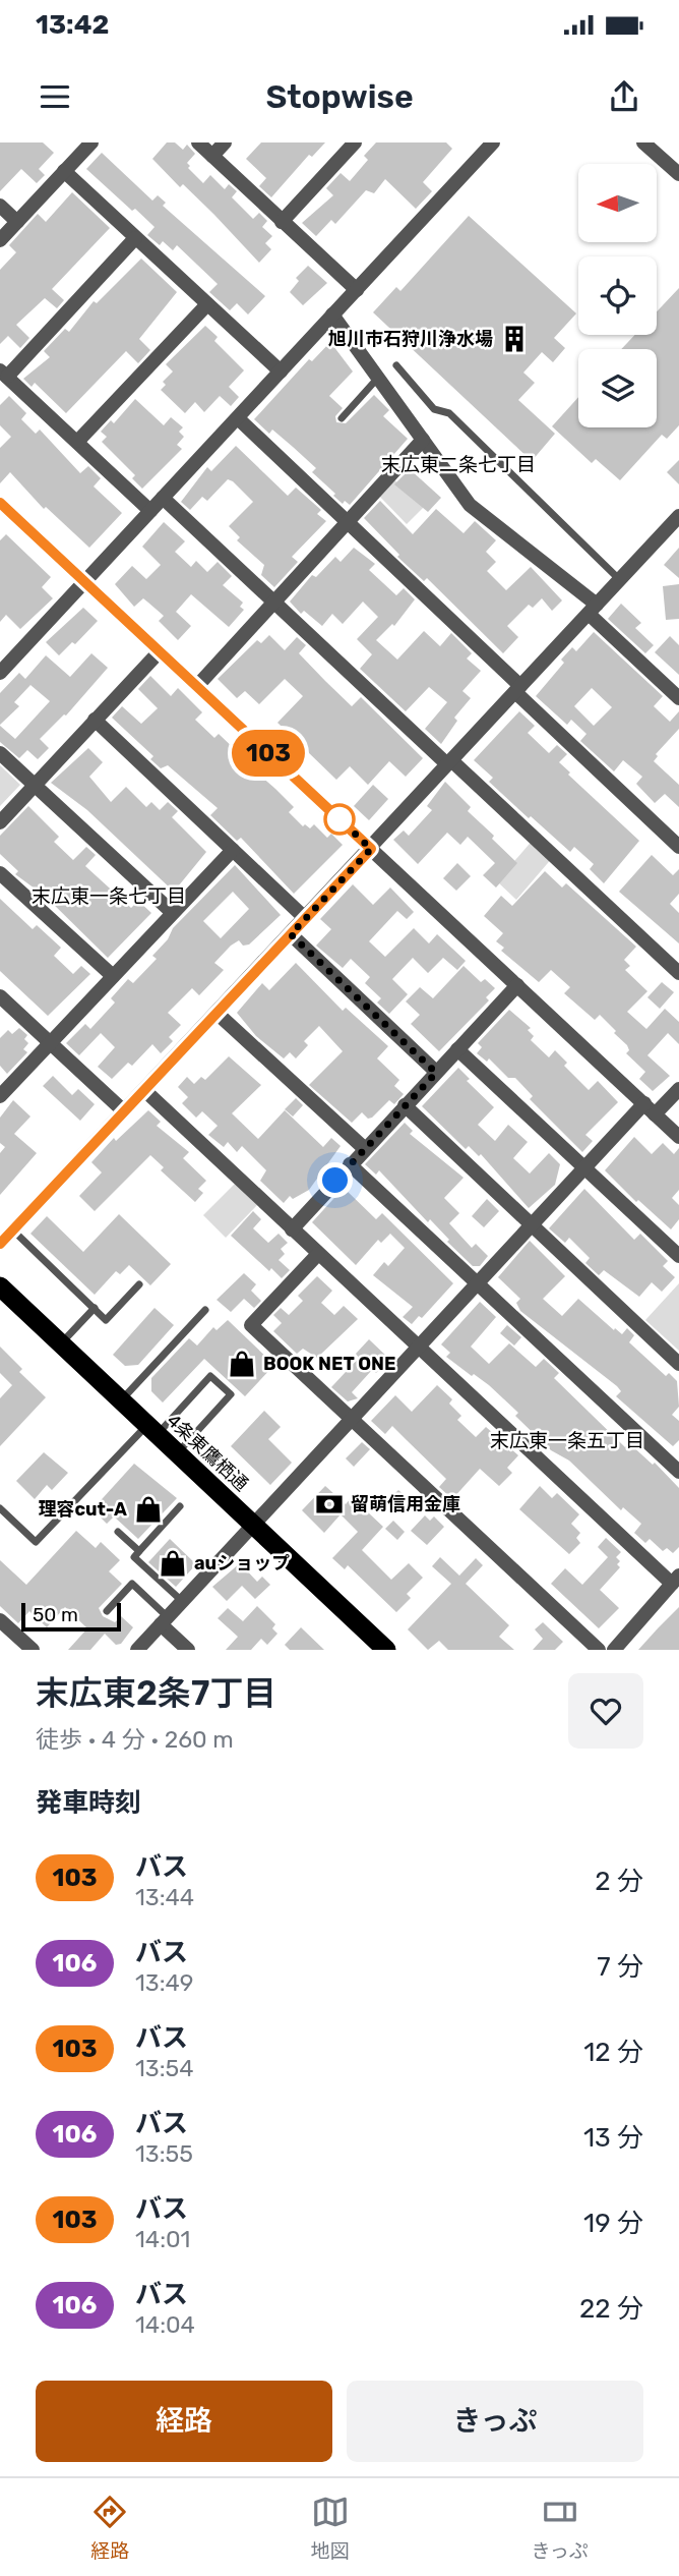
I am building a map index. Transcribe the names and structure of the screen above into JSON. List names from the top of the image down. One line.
{"streets":{"highway":["4条東鷹栖通"]},"districts":["末広東二条七丁目","末広東一条七丁目","末広東一条五丁目"],"places":{"building":["旭川市石狩川浄水場"],"shop":["BOOK NET ONE","理容cut-A","auショップ"],"bank":["留萌信用金庫"]},"lines":["bus line 103"],"scale_bar":"50 m","north":"left","page":{"status":"13:42","header":"Stopwise","on_map":"103","scale":"50 m","heading":[["末広東2条7丁目","徒歩 · 4 分 · 260 m"],"発車時刻"],"list":[{"mark":"103","name":"バス","note":"13:44","value":"2 分"},{"mark":"106","name":"バス","note":"13:49","value":"7 分"},{"mark":"103","name":"バス","note":"13:54","value":"12 分"},{"mark":"106","name":"バス","note":"13:55","value":"13 分"},{"mark":"103","name":"バス","note":"14:01","value":"19 分"},{"mark":"106","name":"バス","note":"14:04","value":"22 分"}],"buttons":["経路","きっぷ"],"tabs":["経路","地図","きっぷ"]}}
